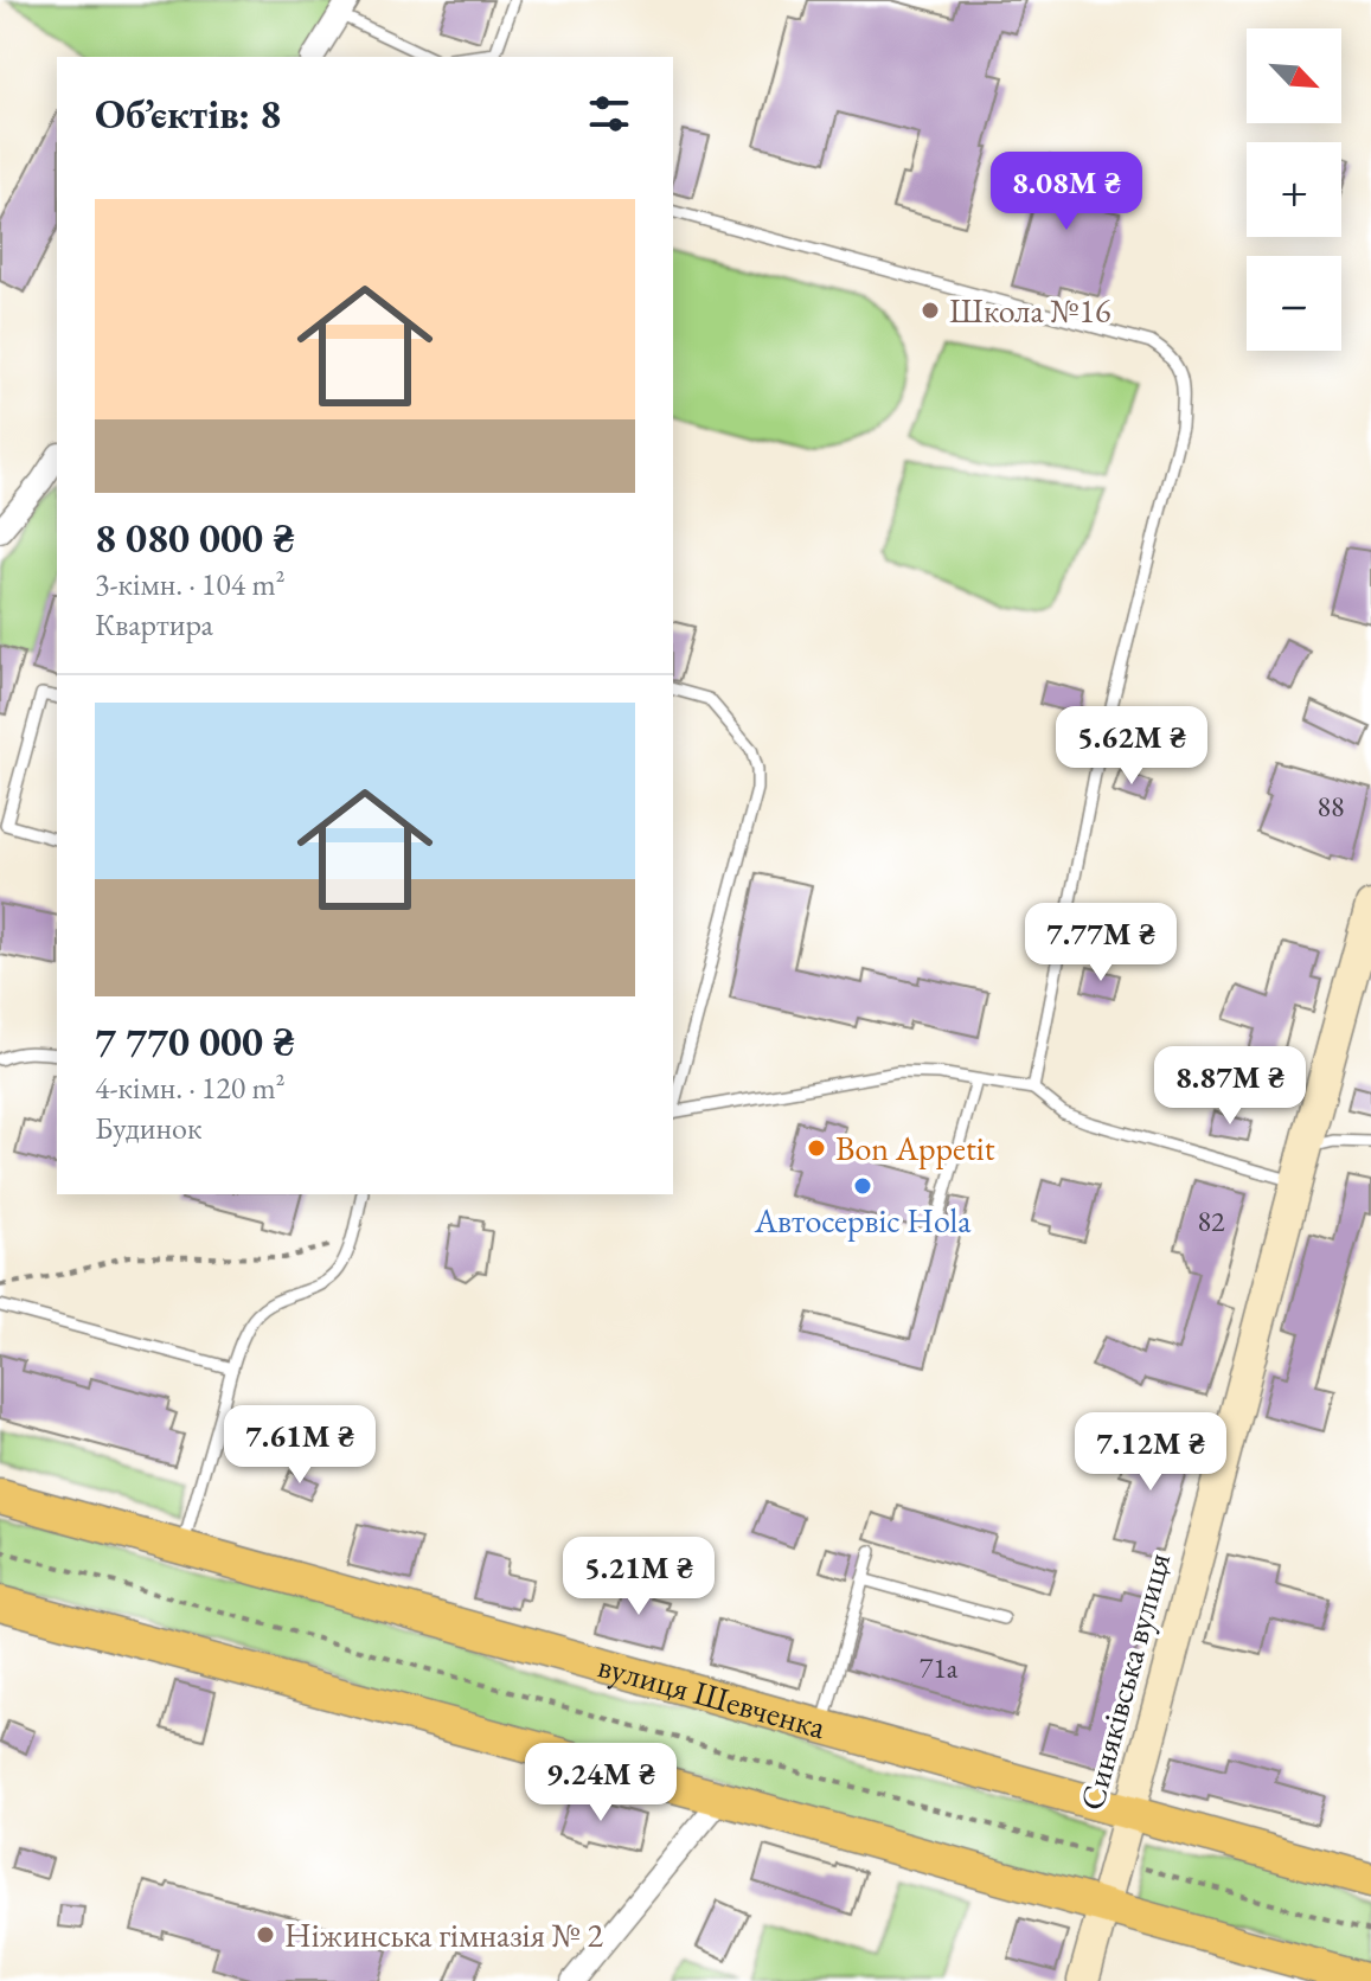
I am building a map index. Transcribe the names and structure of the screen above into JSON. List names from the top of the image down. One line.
{"streets":{"main road":["вулиця Шевченка"],"street":["Синяківська вулиця"]},"crossings":[["Синяківська вулиця","вулиця Шевченка"]],"places":["Школа №16","Bon Appetit","Автосервіс Hola","Ніжинська гімназія № 2"],"house_numbers":["88","82","71а"],"north":"bottom right","page":{"map_buttons":["+","−"],"heading":"Об’єктів: 8","price":["8.08M ₴","5.62M ₴","7.77M ₴","8.87M ₴","7.61M ₴","7.12M ₴","5.21M ₴","9.24M ₴"],"list":[{"name":"8 080 000 ₴","note":"3-кімн. · 104 m² · Квартира"},{"name":"7 770 000 ₴","note":"4-кімн. · 120 m² · Будинок"}]}}
